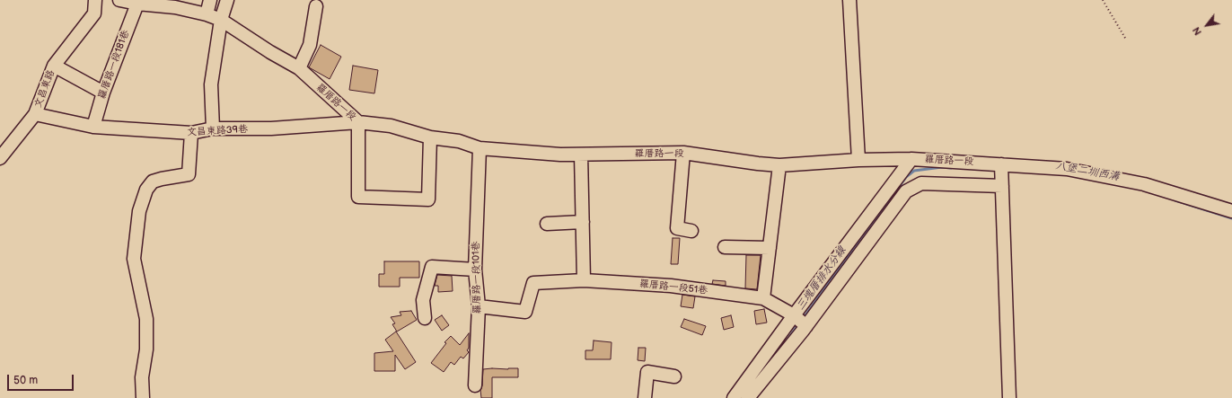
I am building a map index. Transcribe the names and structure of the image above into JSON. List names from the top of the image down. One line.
{"streets":{"street":["羅厝路一段181巷","文昌東路","羅厝路一段","文昌東路39巷","羅厝路一段101巷","羅厝路一段51巷"]},"crossings":[["羅厝路一段181巷","羅厝路一段"],["羅厝路一段181巷","文昌東路39巷"],["文昌東路","文昌東路39巷"],["羅厝路一段","文昌東路39巷"],["羅厝路一段","羅厝路一段101巷"],["羅厝路一段101巷","羅厝路一段51巷"]],"water":["八堡二圳西溝","三塊厝排水分線"],"scale_bar":"50 m","north":"bottom left"}
